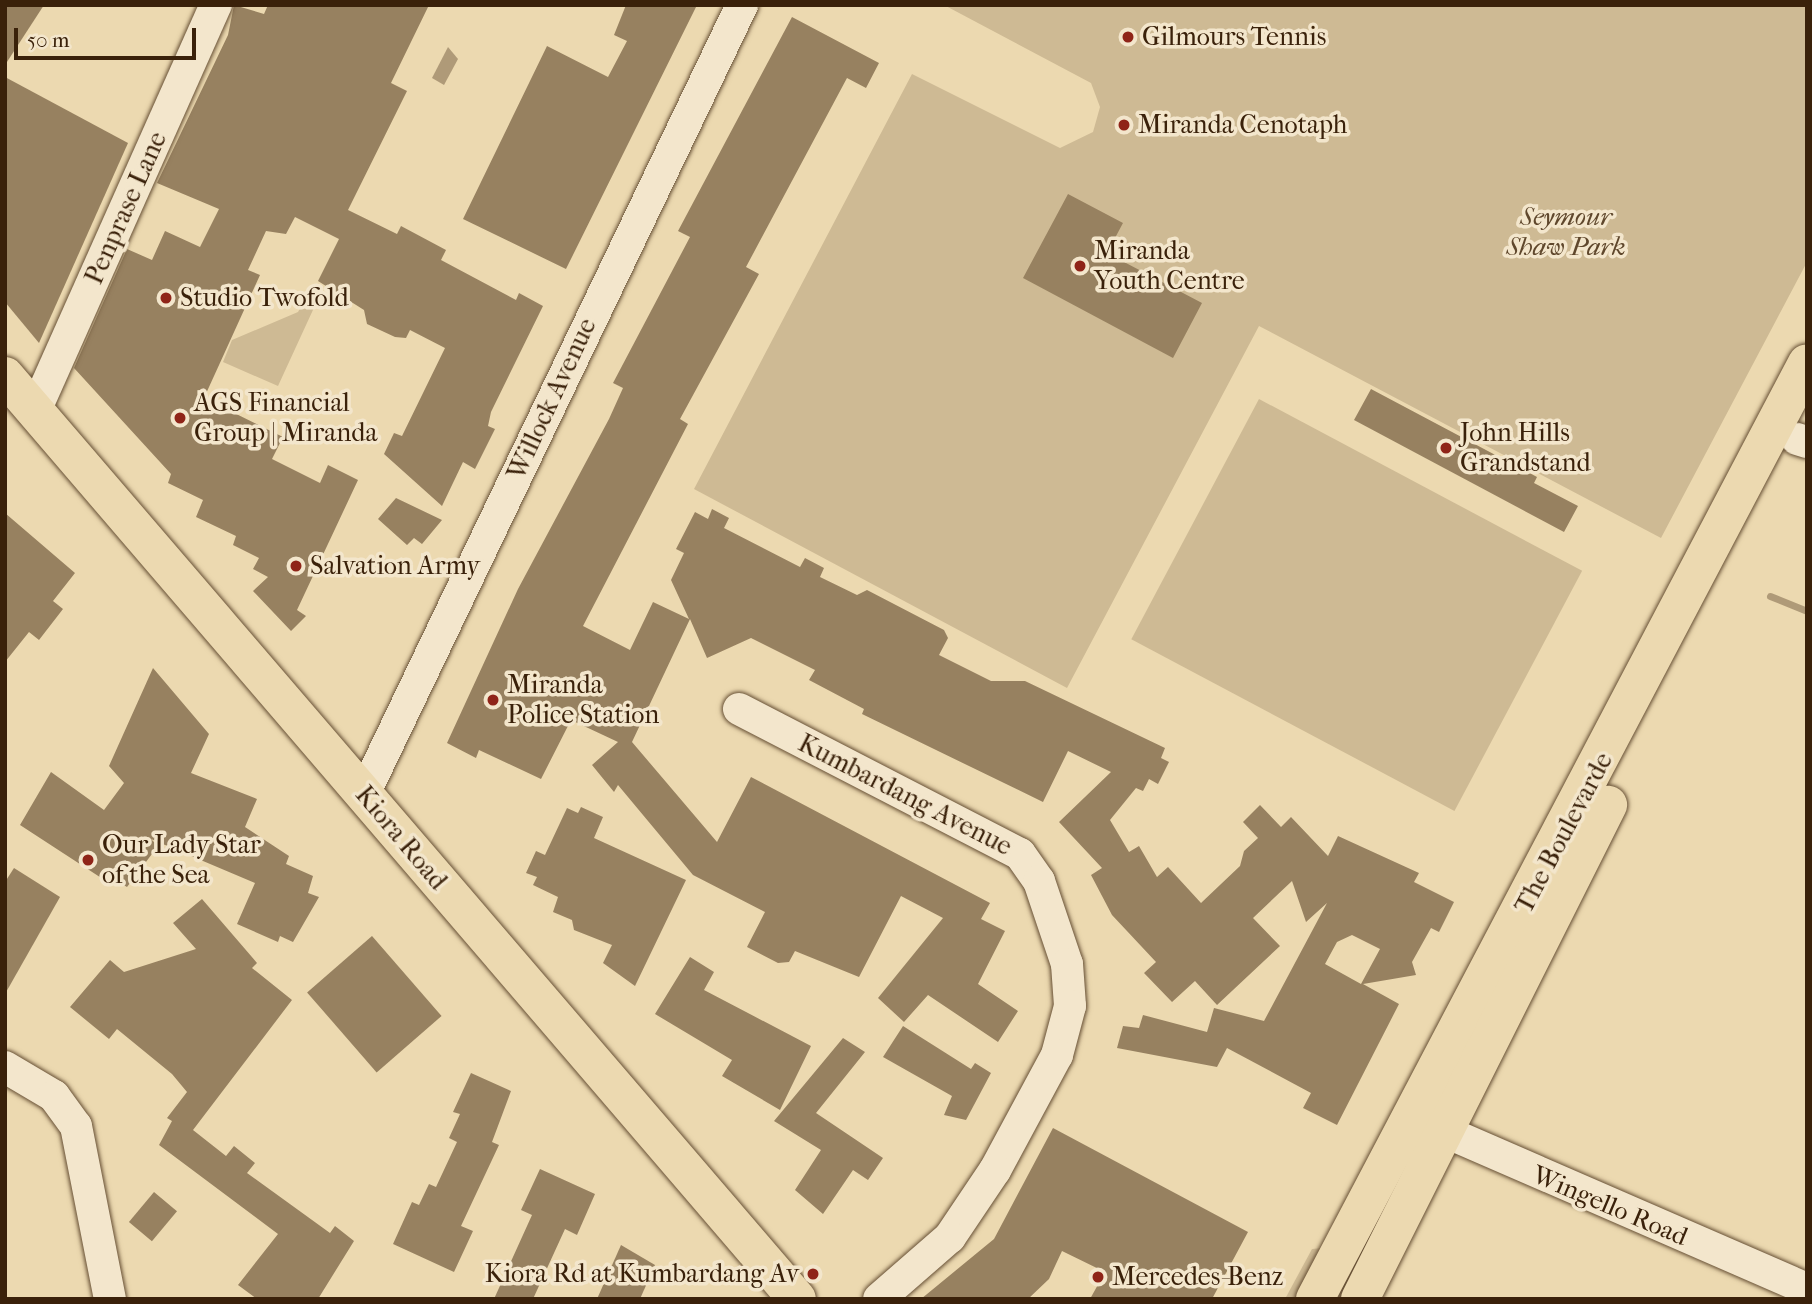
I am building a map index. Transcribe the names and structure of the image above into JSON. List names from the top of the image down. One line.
{"streets":{"main road":["The Boulevarde","Kiora Road"],"street":["Penprase Lane","Willock Avenue","Kumbardang Avenue","Wingello Road"]},"crossings":[["Penprase Lane","Kiora Road"],["Willock Avenue","Kiora Road"],["The Boulevarde","Wingello Road"]],"parks":["Seymour Shaw Park"],"places":["Gilmours Tennis","Miranda Cenotaph","Miranda Youth Centre","Studio Twofold","AGS Financial Group | Miranda","John Hills Grandstand","Salvation Army","Miranda Police Station","Our Lady Star of the Sea","Kiora Rd at Kumbardang Av","Mercedes-Benz"],"scale_bar":"50 m"}
